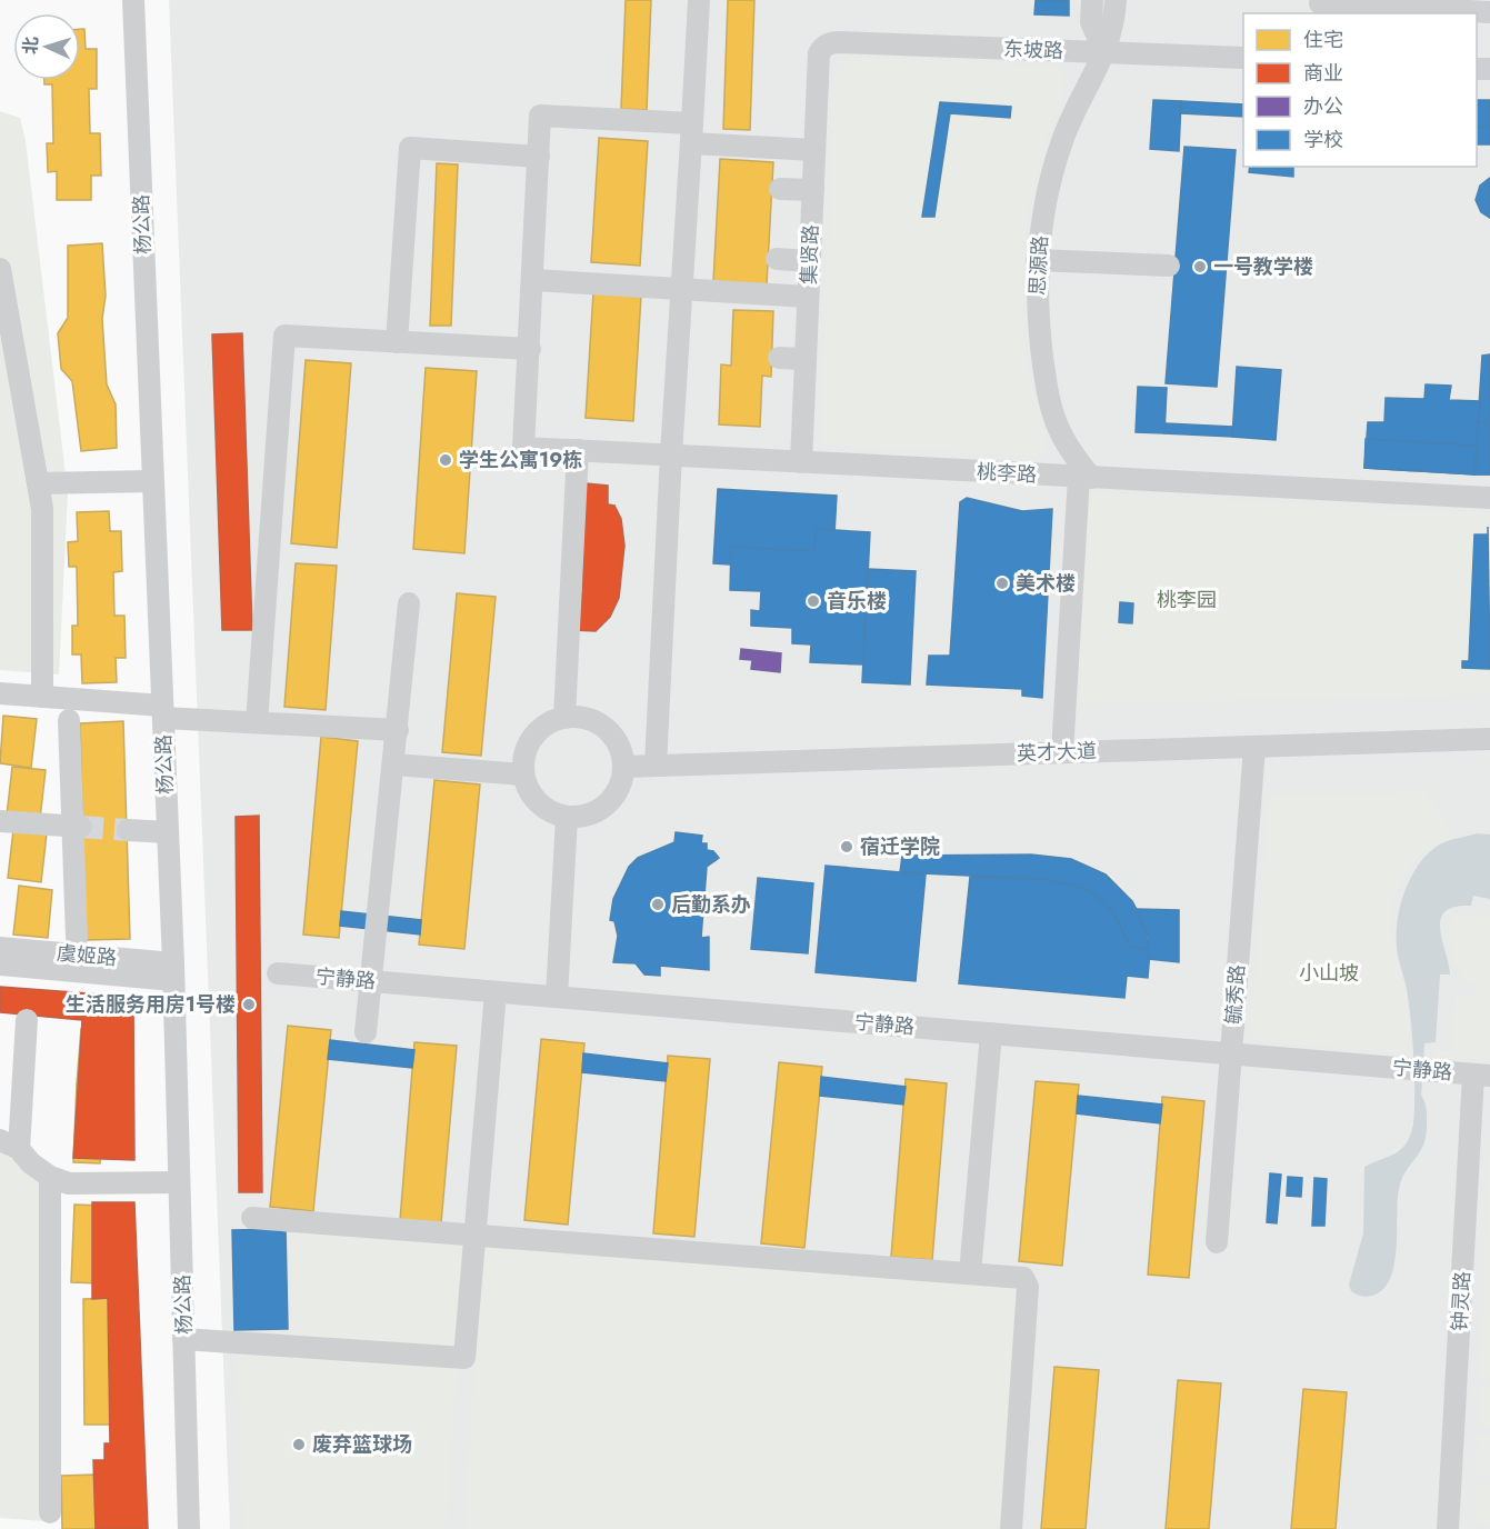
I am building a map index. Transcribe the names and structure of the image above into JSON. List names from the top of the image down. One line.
{"streets":{"street":["东坡路","杨公路","集贤路","思源路","桃李路","英才大道","虞姬路","宁静路","毓秀路","钟灵路"]},"crossings":[["东坡路","集贤路"],["东坡路","思源路"],["杨公路","虞姬路"],["集贤路","桃李路"],["思源路","桃李路"],["英才大道","毓秀路"],["宁静路","毓秀路"],["宁静路","钟灵路"]],"parks":["桃李园","小山坡"],"places":["一号教学楼","学生公寓19栋","美术楼","音乐楼","宿迁学院","后勤系办","生活服务用房1号楼","废弃篮球场"],"legend":["住宅","商业","办公","学校"],"north":"left"}
